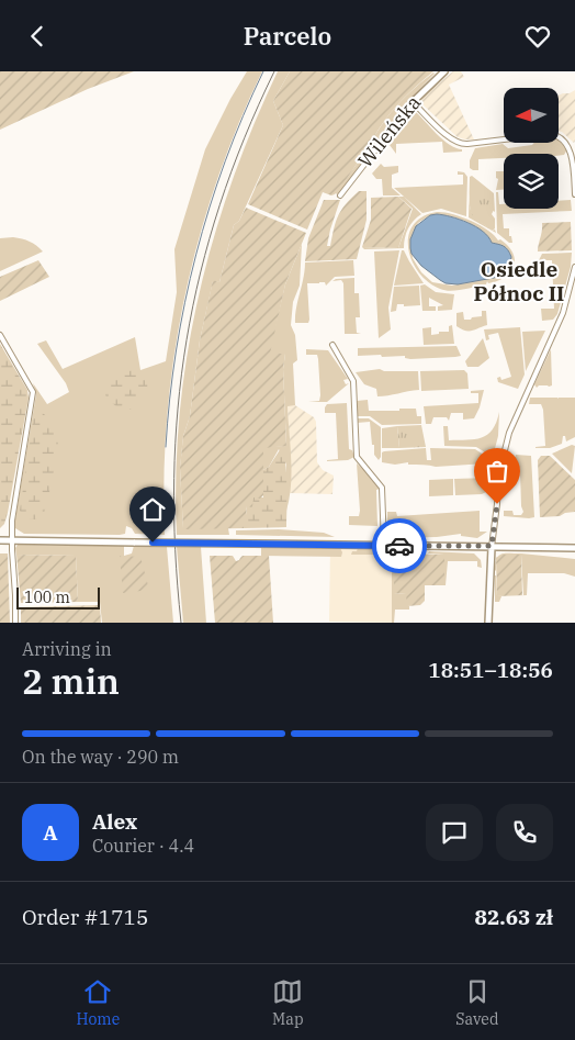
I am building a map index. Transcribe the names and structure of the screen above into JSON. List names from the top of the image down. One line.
{"streets":{"street":["Wileńska"]},"districts":["Osiedle Północ II"],"scale_bar":"100 m","north":"left","page":{"header":"Parcelo","scale":"100 m","heading":["2 min","Arriving in","18:51–18:56"],"panel":["Alex","Courier · 4.4","Order #1715","82.63 zł"],"bar":"On the way · 290 m","round":"A","tabs":["Home","Map","Saved"]}}
